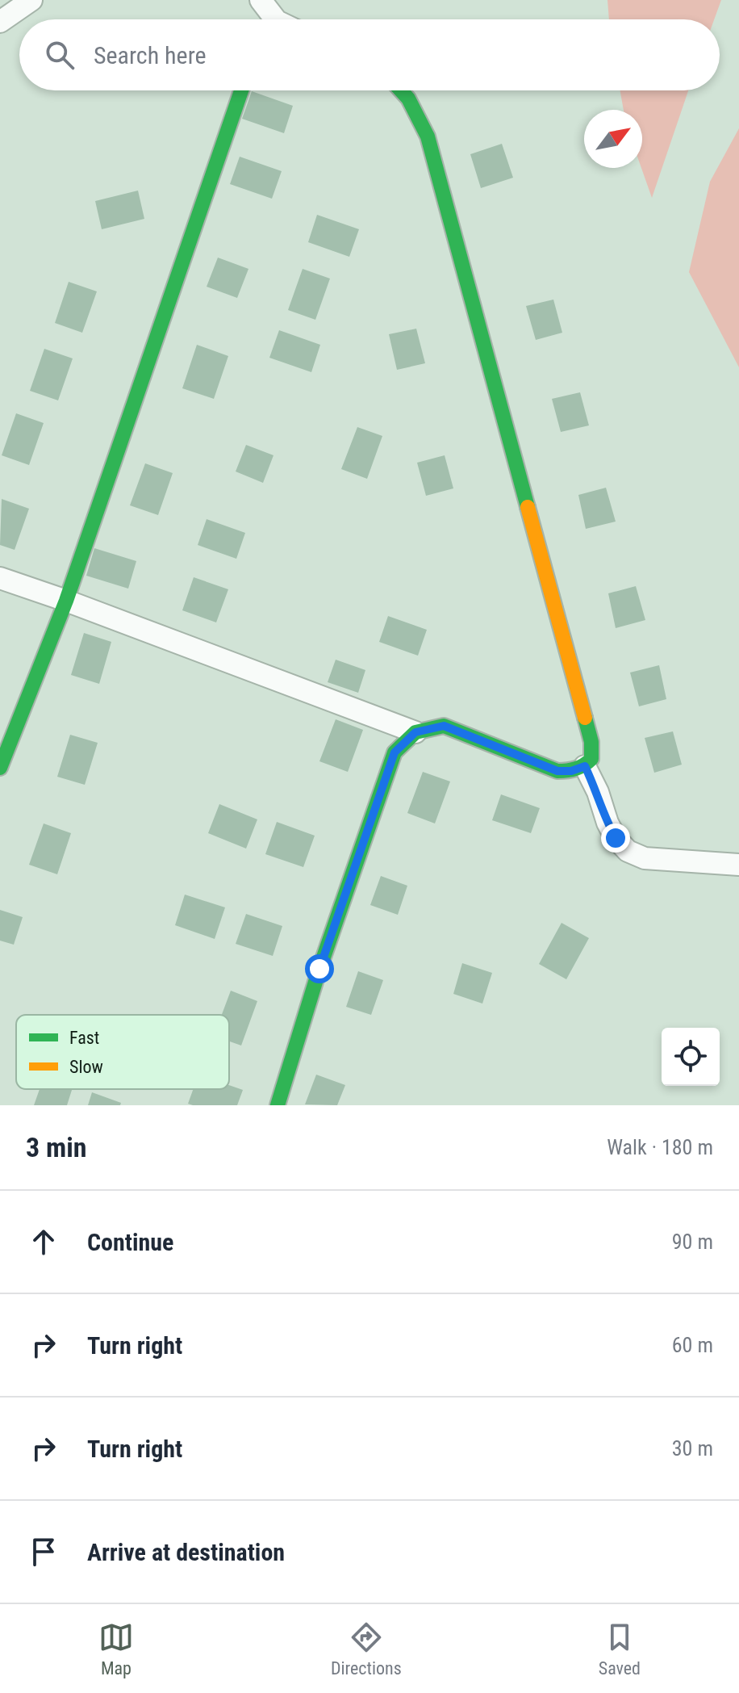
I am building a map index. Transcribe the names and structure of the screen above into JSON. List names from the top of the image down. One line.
{"legend":["Fast","Slow"],"north":"top right","page":{"search":"Search here","heading":["3 min","Walk · 180 m"],"list":[["Continue","90 m"],["Turn right","60 m"],["Turn right","30 m"],"Arrive at destination"],"nav":["Map","Directions","Saved"]}}
